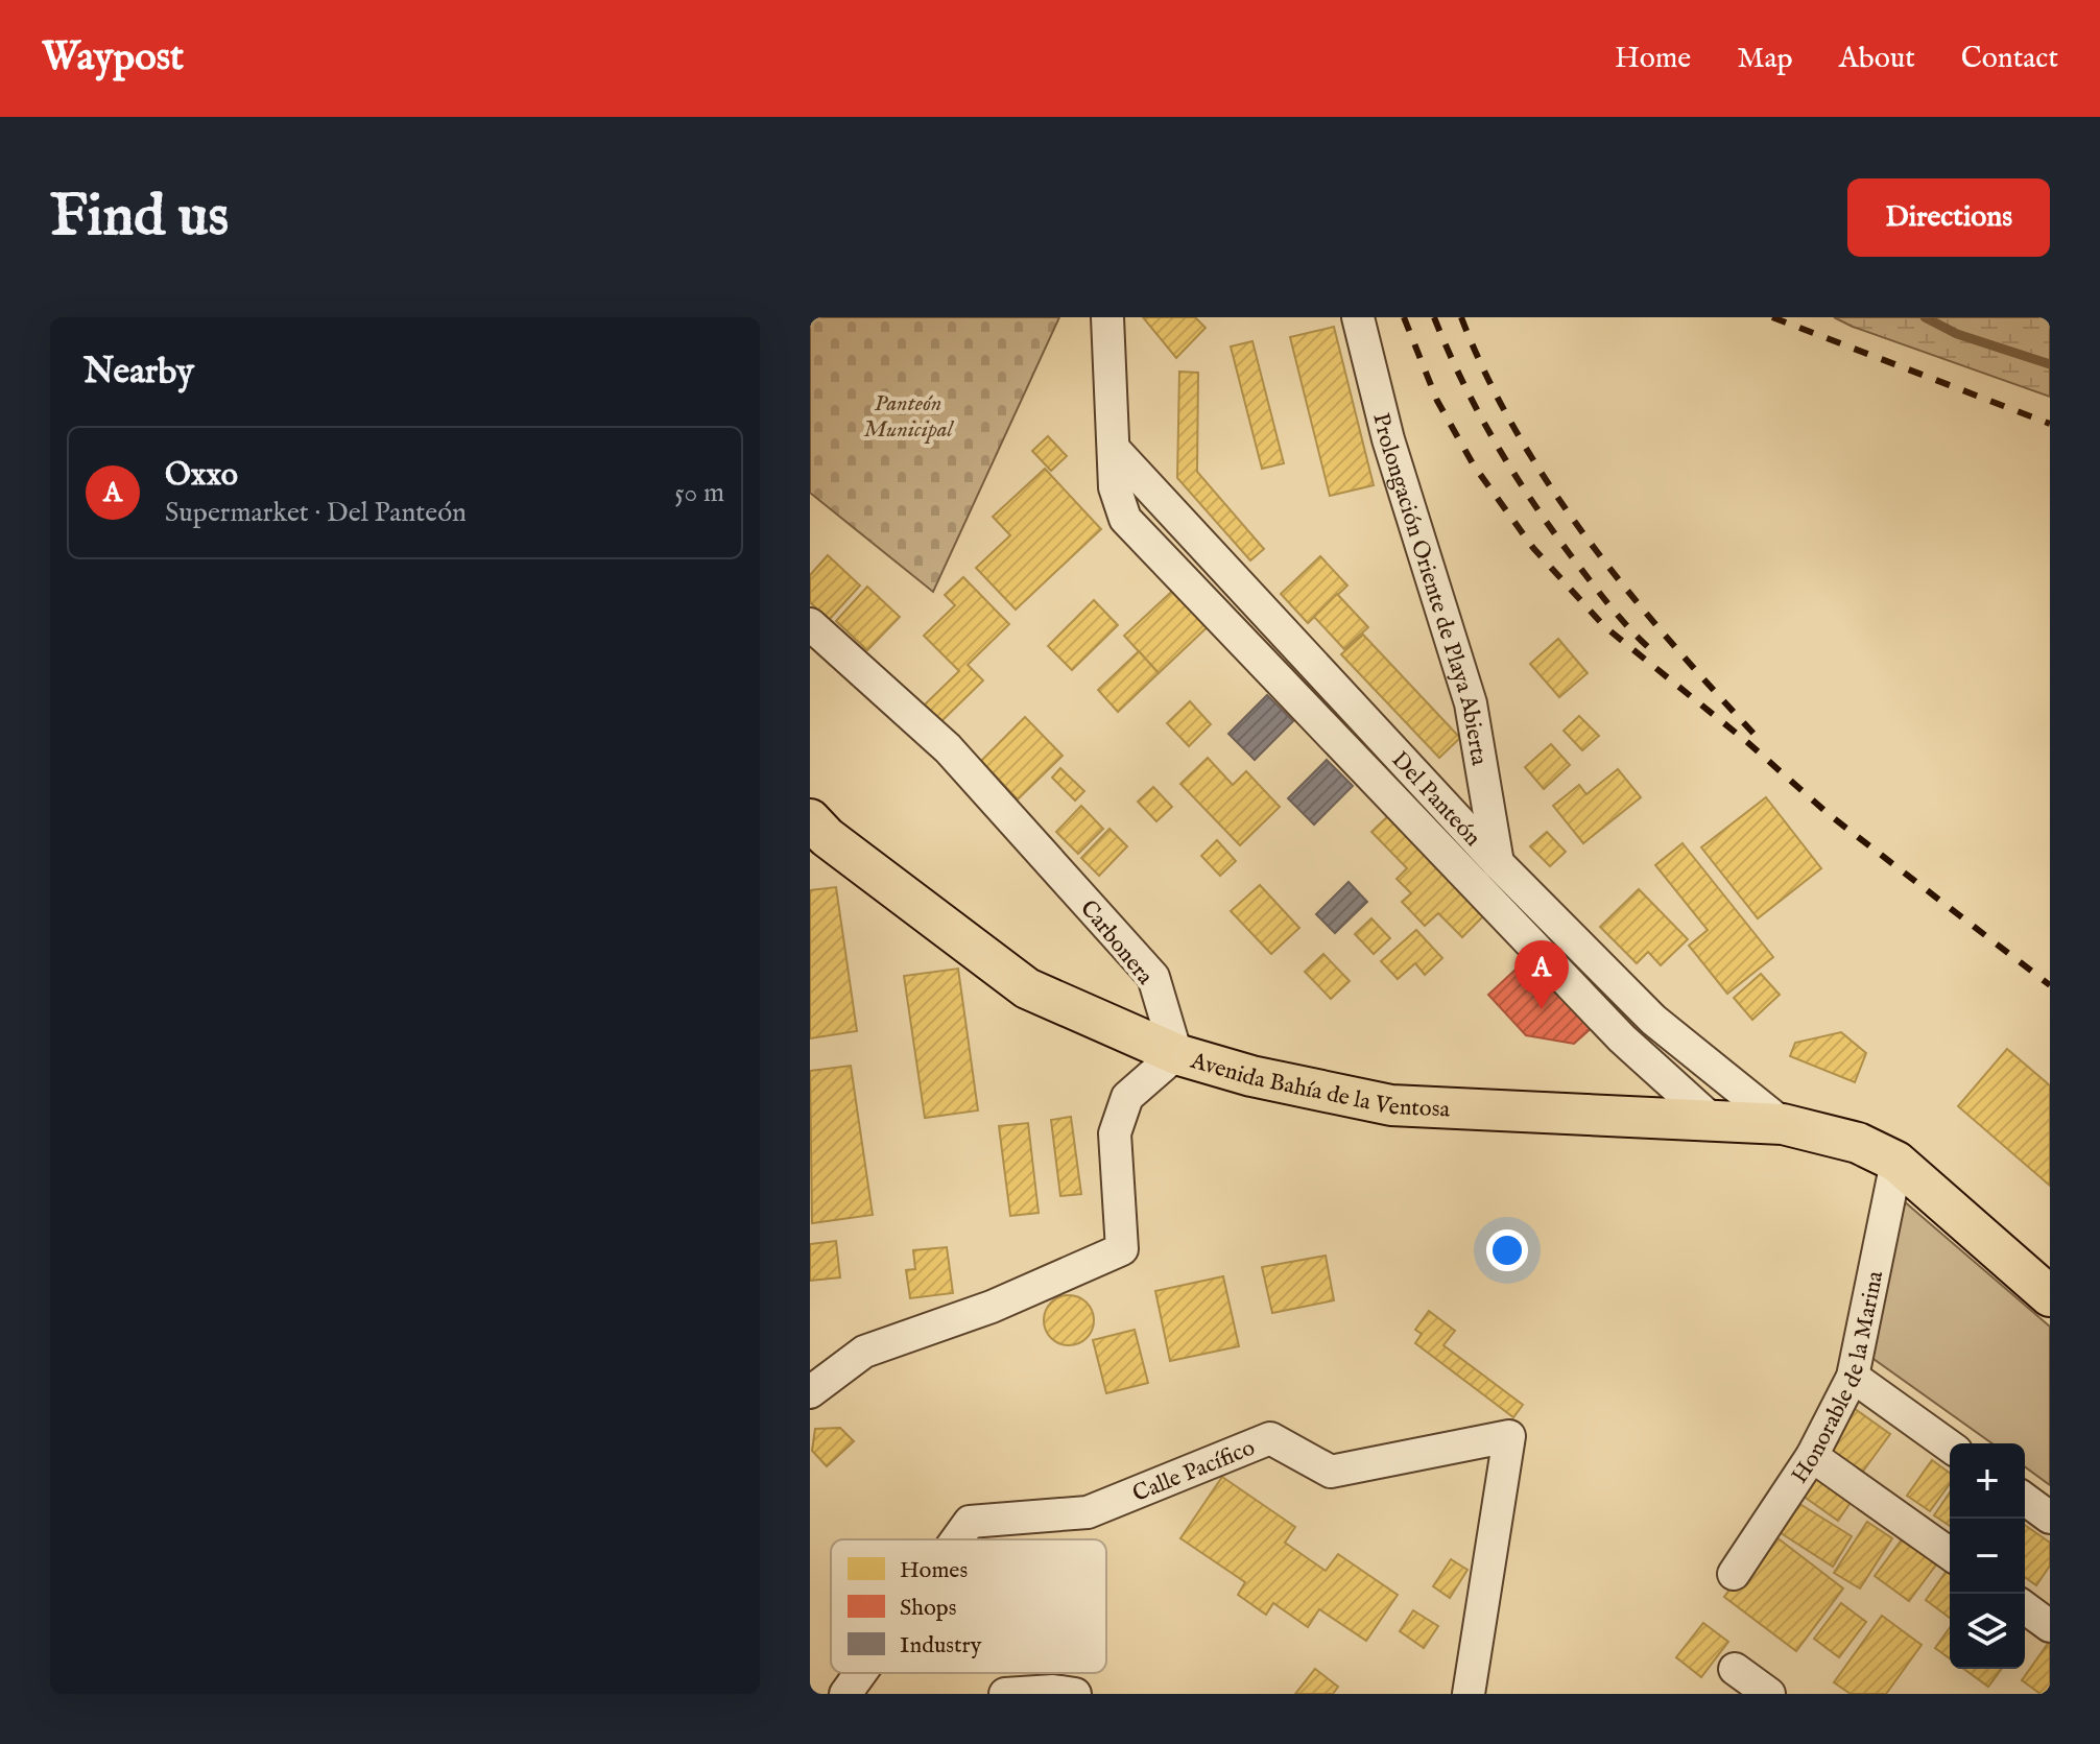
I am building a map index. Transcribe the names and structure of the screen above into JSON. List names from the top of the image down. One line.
{"streets":{"main road":["Avenida Bahía de la Ventosa"],"street":["Prolongación Oriente de Playa Abierta","Del Panteón","Carbonera","Honorable de la Marina","Calle Pacífico"]},"crossings":[["Prolongación Oriente de Playa Abierta","Del Panteón"],["Del Panteón","Avenida Bahía de la Ventosa"],["Carbonera","Avenida Bahía de la Ventosa"],["Avenida Bahía de la Ventosa","Honorable de la Marina"]],"parks":["Panteón Municipal"],"legend":["Homes","Shops","Industry"],"page":{"header":"Waypost","nav":["Home","Map","About","Contact"],"buttons":"Directions","title":"Find us","heading":"Nearby","list":[{"mark":"A","name":"Oxxo","note":"Supermarket · Del Panteón","value":"50 m"}],"pins":"A","map_buttons":["+","−"]}}
